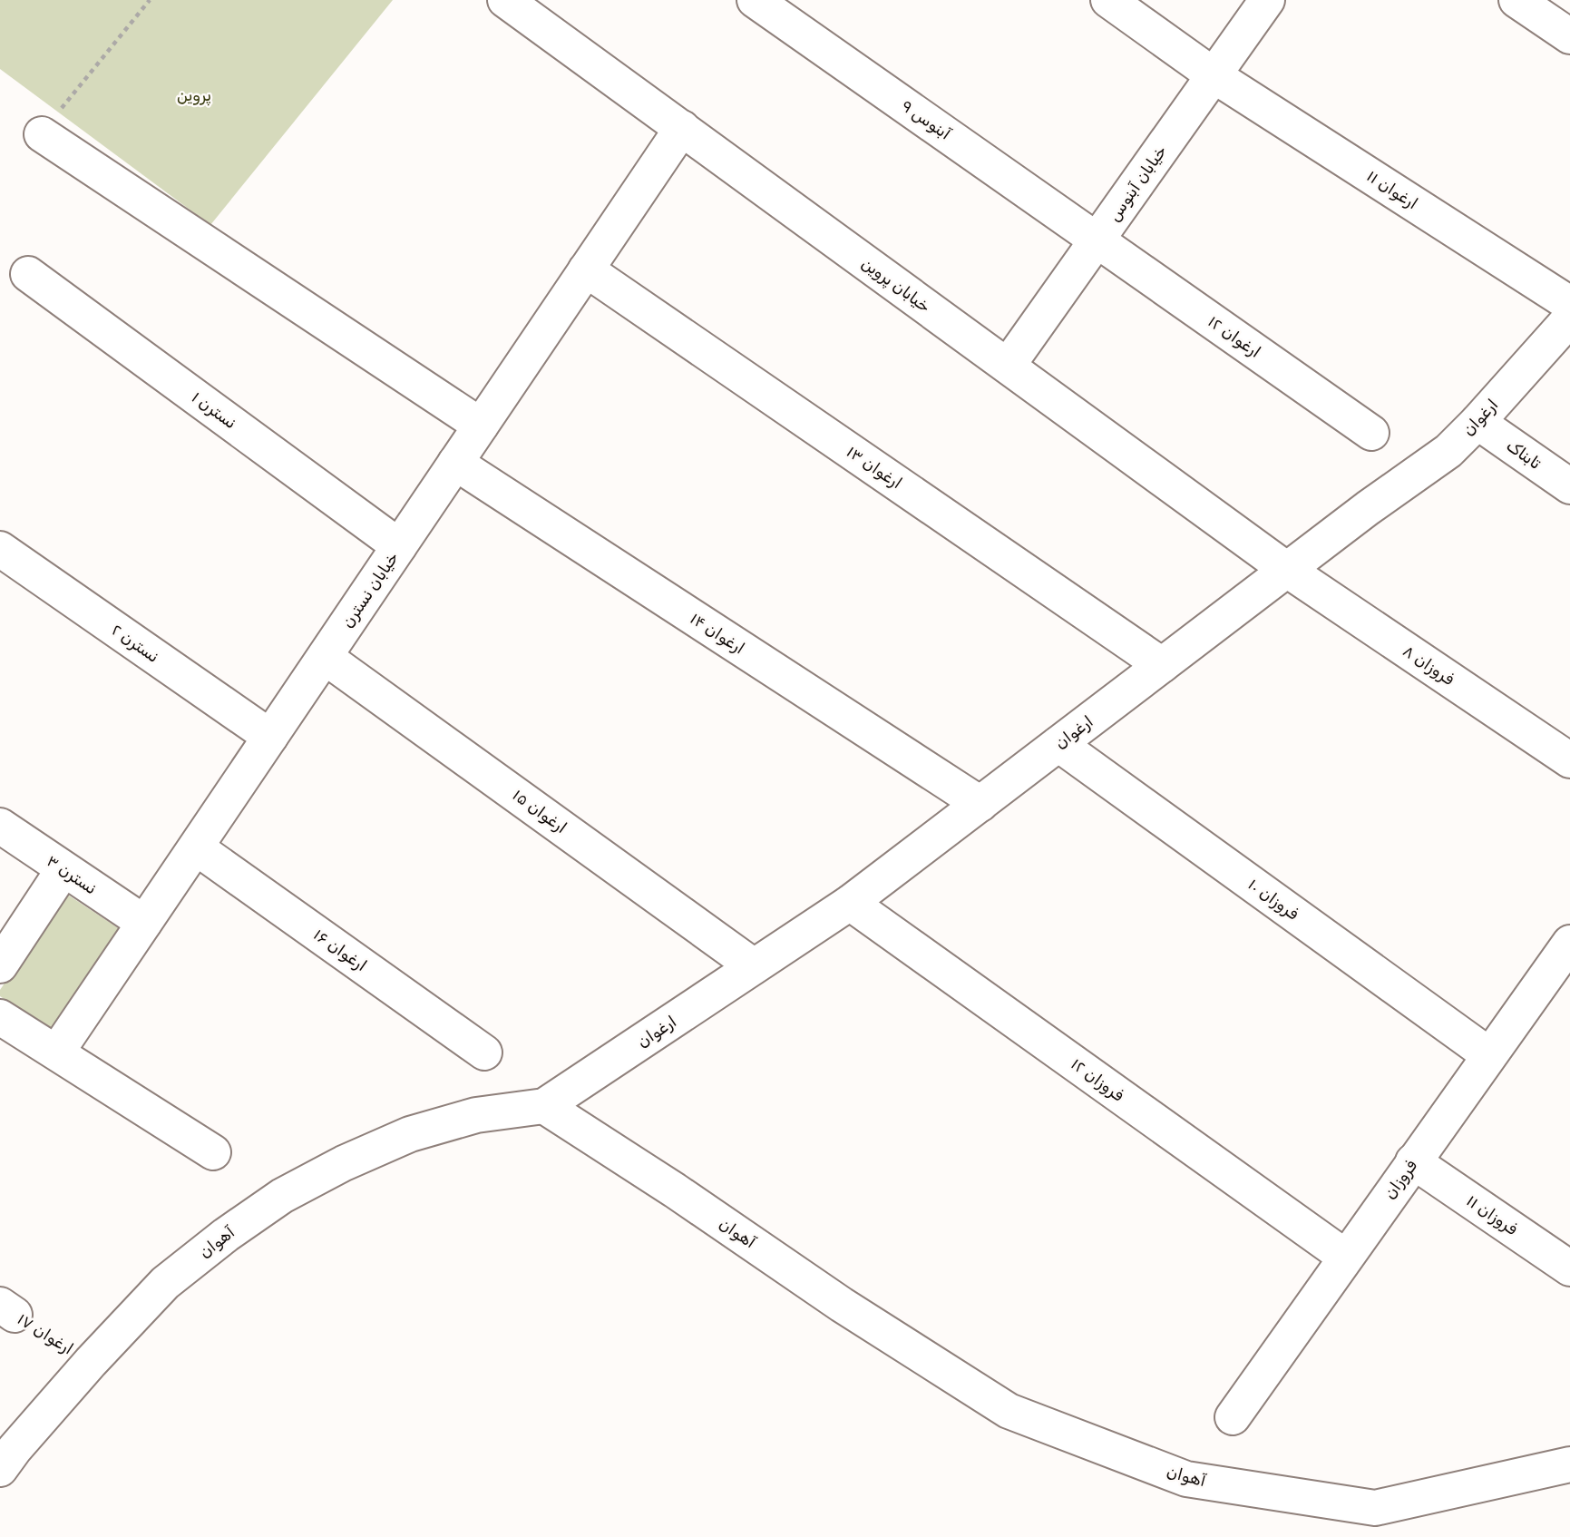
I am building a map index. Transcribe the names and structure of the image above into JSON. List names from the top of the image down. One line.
{"streets":{"street":["آبنوس ۹","خیابان آبنوس","ارغوان ۱۱","خیابان پروین","ارغوان ۱۲","نسترن ۱","ارغوان","تابناک","ارغوان ۱۳","خیابان نسترن","ارغوان ۱۴","نسترن ۲","فروزان ۸","ارغوان ۱۵","نسترن ۳","فروزان ۱۰","ارغوان ۱۶","فروزان ۱۲","فروزان","فروزان ۱۱","آهوان"],"path":["ارغوان ۱۷"]},"crossings":[["آبنوس ۹","خیابان آبنوس"],["آبنوس ۹","ارغوان ۱۲"],["خیابان آبنوس","ارغوان ۱۱"],["خیابان آبنوس","خیابان پروین"],["خیابان آبنوس","ارغوان ۱۲"],["خیابان پروین","ارغوان"],["خیابان پروین","خیابان نسترن"],["خیابان پروین","فروزان ۸"],["نسترن ۱","خیابان نسترن"],["ارغوان","تابناک"],["ارغوان","ارغوان ۱۳"],["ارغوان","ارغوان ۱۴"],["ارغوان","فروزان ۸"],["ارغوان","ارغوان ۱۵"],["ارغوان","فروزان ۱۰"],["ارغوان","فروزان ۱۲"],["ارغوان","آهوان"],["ارغوان ۱۳","خیابان نسترن"],["خیابان نسترن","ارغوان ۱۴"],["خیابان نسترن","نسترن ۲"],["خیابان نسترن","ارغوان ۱۵"],["خیابان نسترن","نسترن ۳"],["خیابان نسترن","ارغوان ۱۶"],["فروزان ۱۰","فروزان"],["فروزان ۱۲","فروزان"],["فروزان","فروزان ۱۱"],["آهوان","ارغوان ۱۷"]],"parks":["پروین"]}
